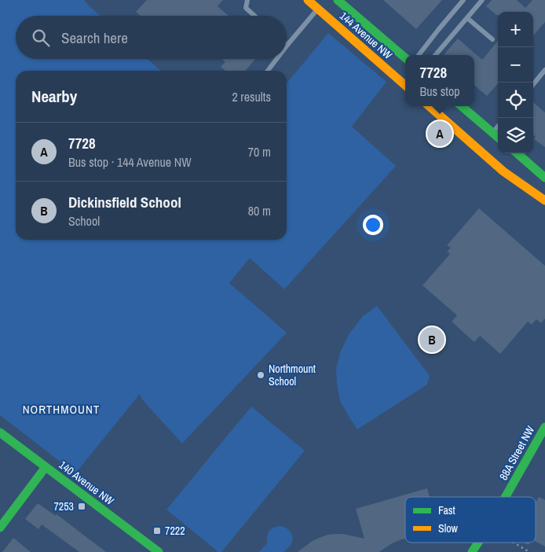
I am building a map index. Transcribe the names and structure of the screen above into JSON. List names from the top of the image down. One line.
{"streets":{"street":["144 Avenue NW","88A Street NW","140 Avenue NW"]},"districts":["NORTHMOUNT"],"places":{"other":["Northmount School"],"transit":["7253","7222"]},"legend":["Fast","Slow"],"page":{"map_buttons":["+","−"],"search":"Search here","popup":["7728","Bus stop"],"heading":["Nearby","2 results"],"pins":["A","B"],"list":[{"mark":"A","name":"7728","note":"Bus stop · 144 Avenue NW","value":"70 m"},{"mark":"B","name":"Dickinsfield School","note":"School","value":"80 m"}]}}
